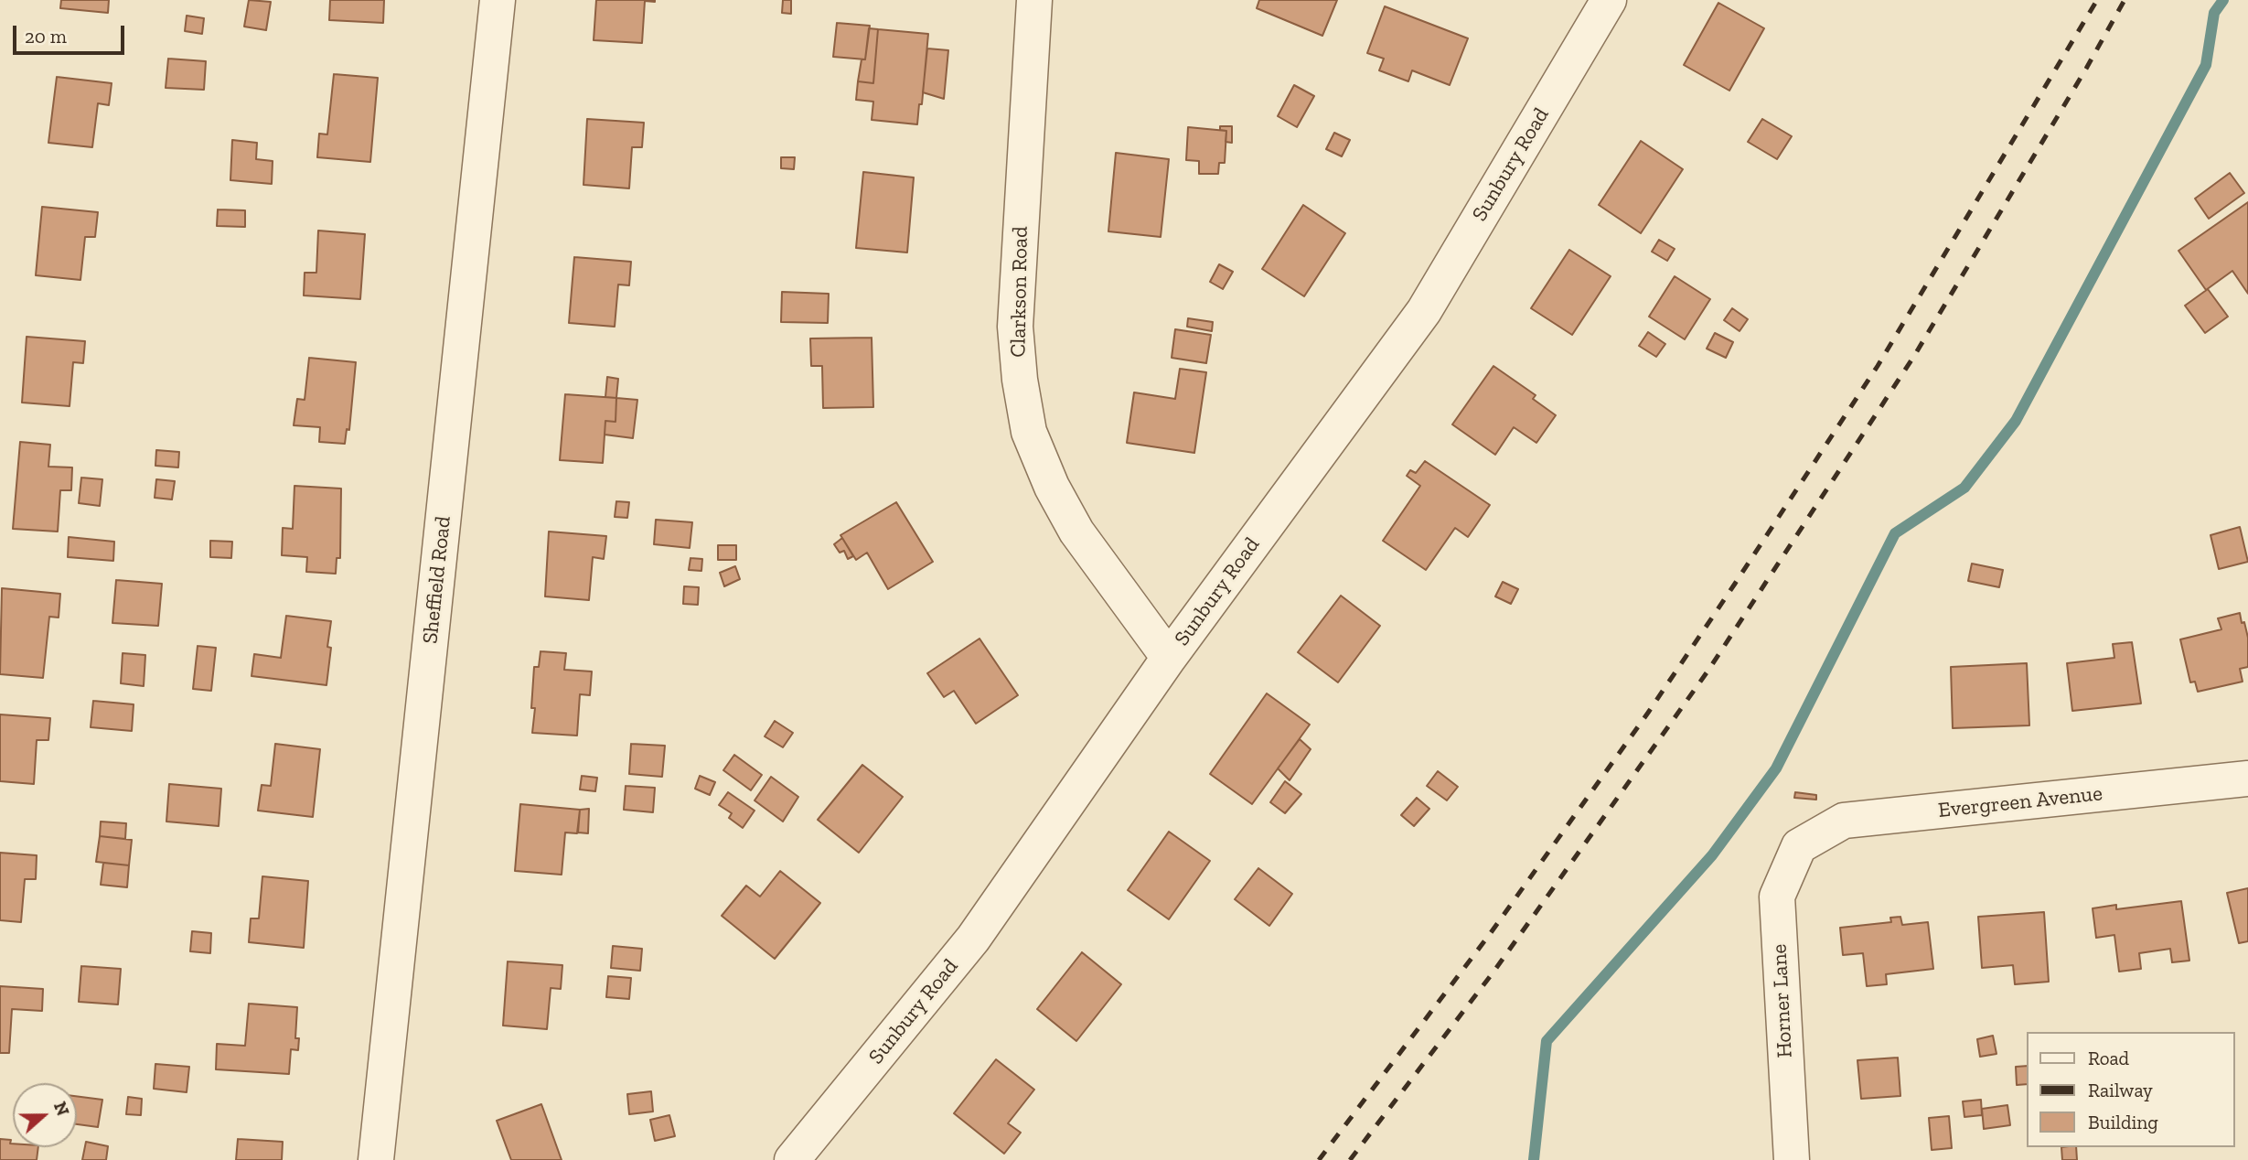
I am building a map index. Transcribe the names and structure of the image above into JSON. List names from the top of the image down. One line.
{"streets":{"street":["Sunbury Road","Clarkson Road","Sheffield Road","Evergreen Avenue","Horner Lane"]},"crossings":[["Sunbury Road","Clarkson Road"],["Evergreen Avenue","Horner Lane"]],"legend":["Road","Railway","Building"],"scale_bar":"20 m","north":"right"}
